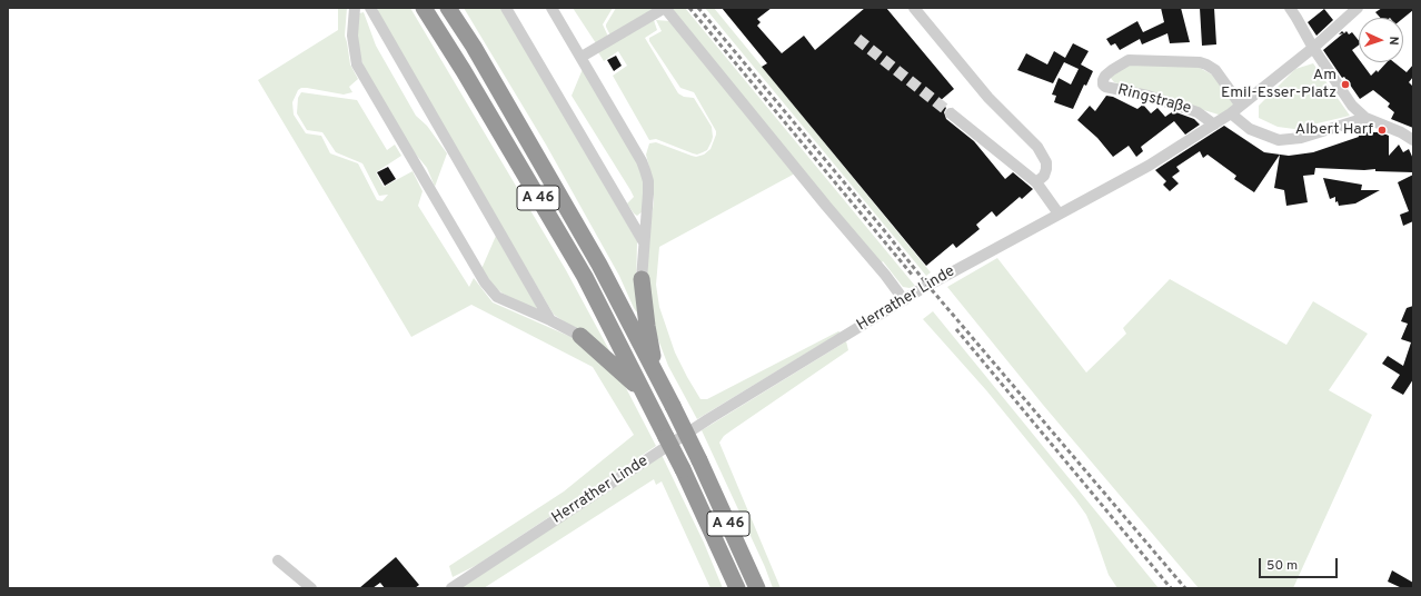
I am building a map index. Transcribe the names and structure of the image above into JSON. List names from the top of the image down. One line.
{"streets":{"highway":["A 46"],"street":["Ringstraße","Herrather Linde"]},"crossings":[["Ringstraße","Herrather Linde"]],"places":["Am Emil-Esser-Platz","Albert Harf"],"scale_bar":"50 m","north":"right"}
